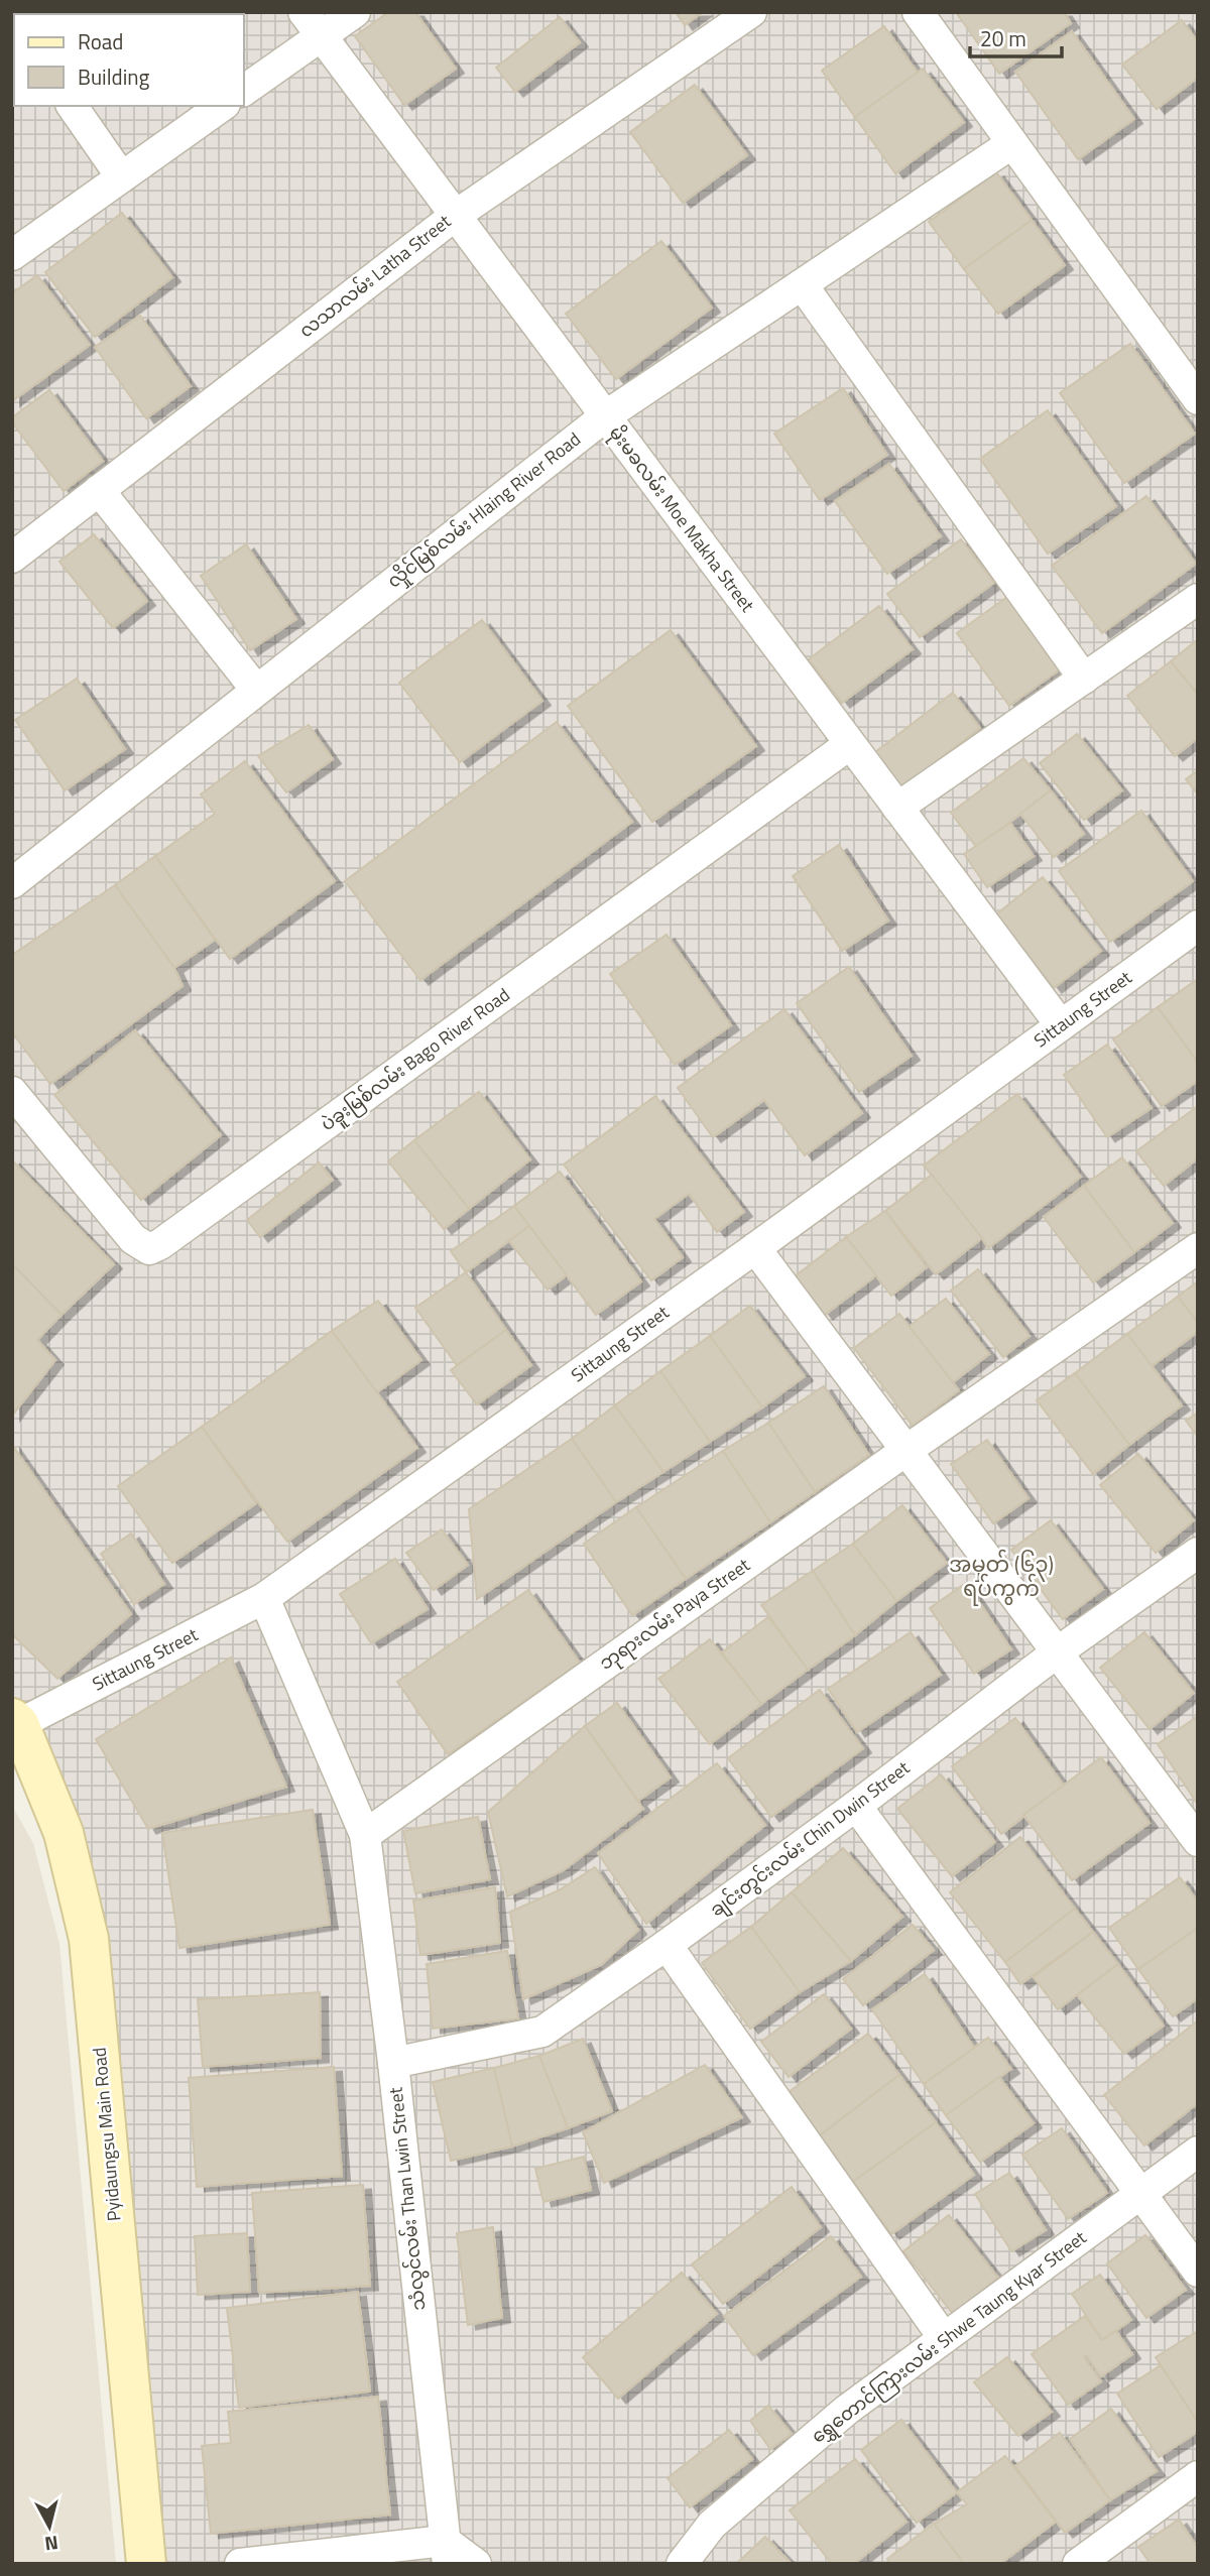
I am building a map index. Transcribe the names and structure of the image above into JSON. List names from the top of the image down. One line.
{"streets":{"main road":["Pyidaungsu Main Road"],"street":["လသာလမ်း Latha Street","လှိုင်မြစ်လမ်း Hlaing River Road","မိုးမခလမ်း Moe Makha Street","Sittaung Street","ပဲခူးမြစ်လမ်း Bago River Road","ဘုရားလမ်း Paya Street","ချင်းတွင်းလမ်း Chin Dwin Street","သံလွင်လမ်း Than Lwin Street","ရွှေတောင်ကြားလမ်း Shwe Taung Kyar Street"]},"crossings":[["လသာလမ်း Latha Street","မိုးမခလမ်း Moe Makha Street"],["လှိုင်မြစ်လမ်း Hlaing River Road","မိုးမခလမ်း Moe Makha Street"],["မိုးမခလမ်း Moe Makha Street","Sittaung Street"],["မိုးမခလမ်း Moe Makha Street","ပဲခူးမြစ်လမ်း Bago River Road"],["Sittaung Street","Pyidaungsu Main Road"],["ဘုရားလမ်း Paya Street","သံလွင်လမ်း Than Lwin Street"],["ချင်းတွင်းလမ်း Chin Dwin Street","သံလွင်လမ်း Than Lwin Street"]],"districts":["အမှတ် (၆၃) ရပ်ကွက်"],"legend":["Road","Building"],"scale_bar":"20 m","north":"bottom"}
